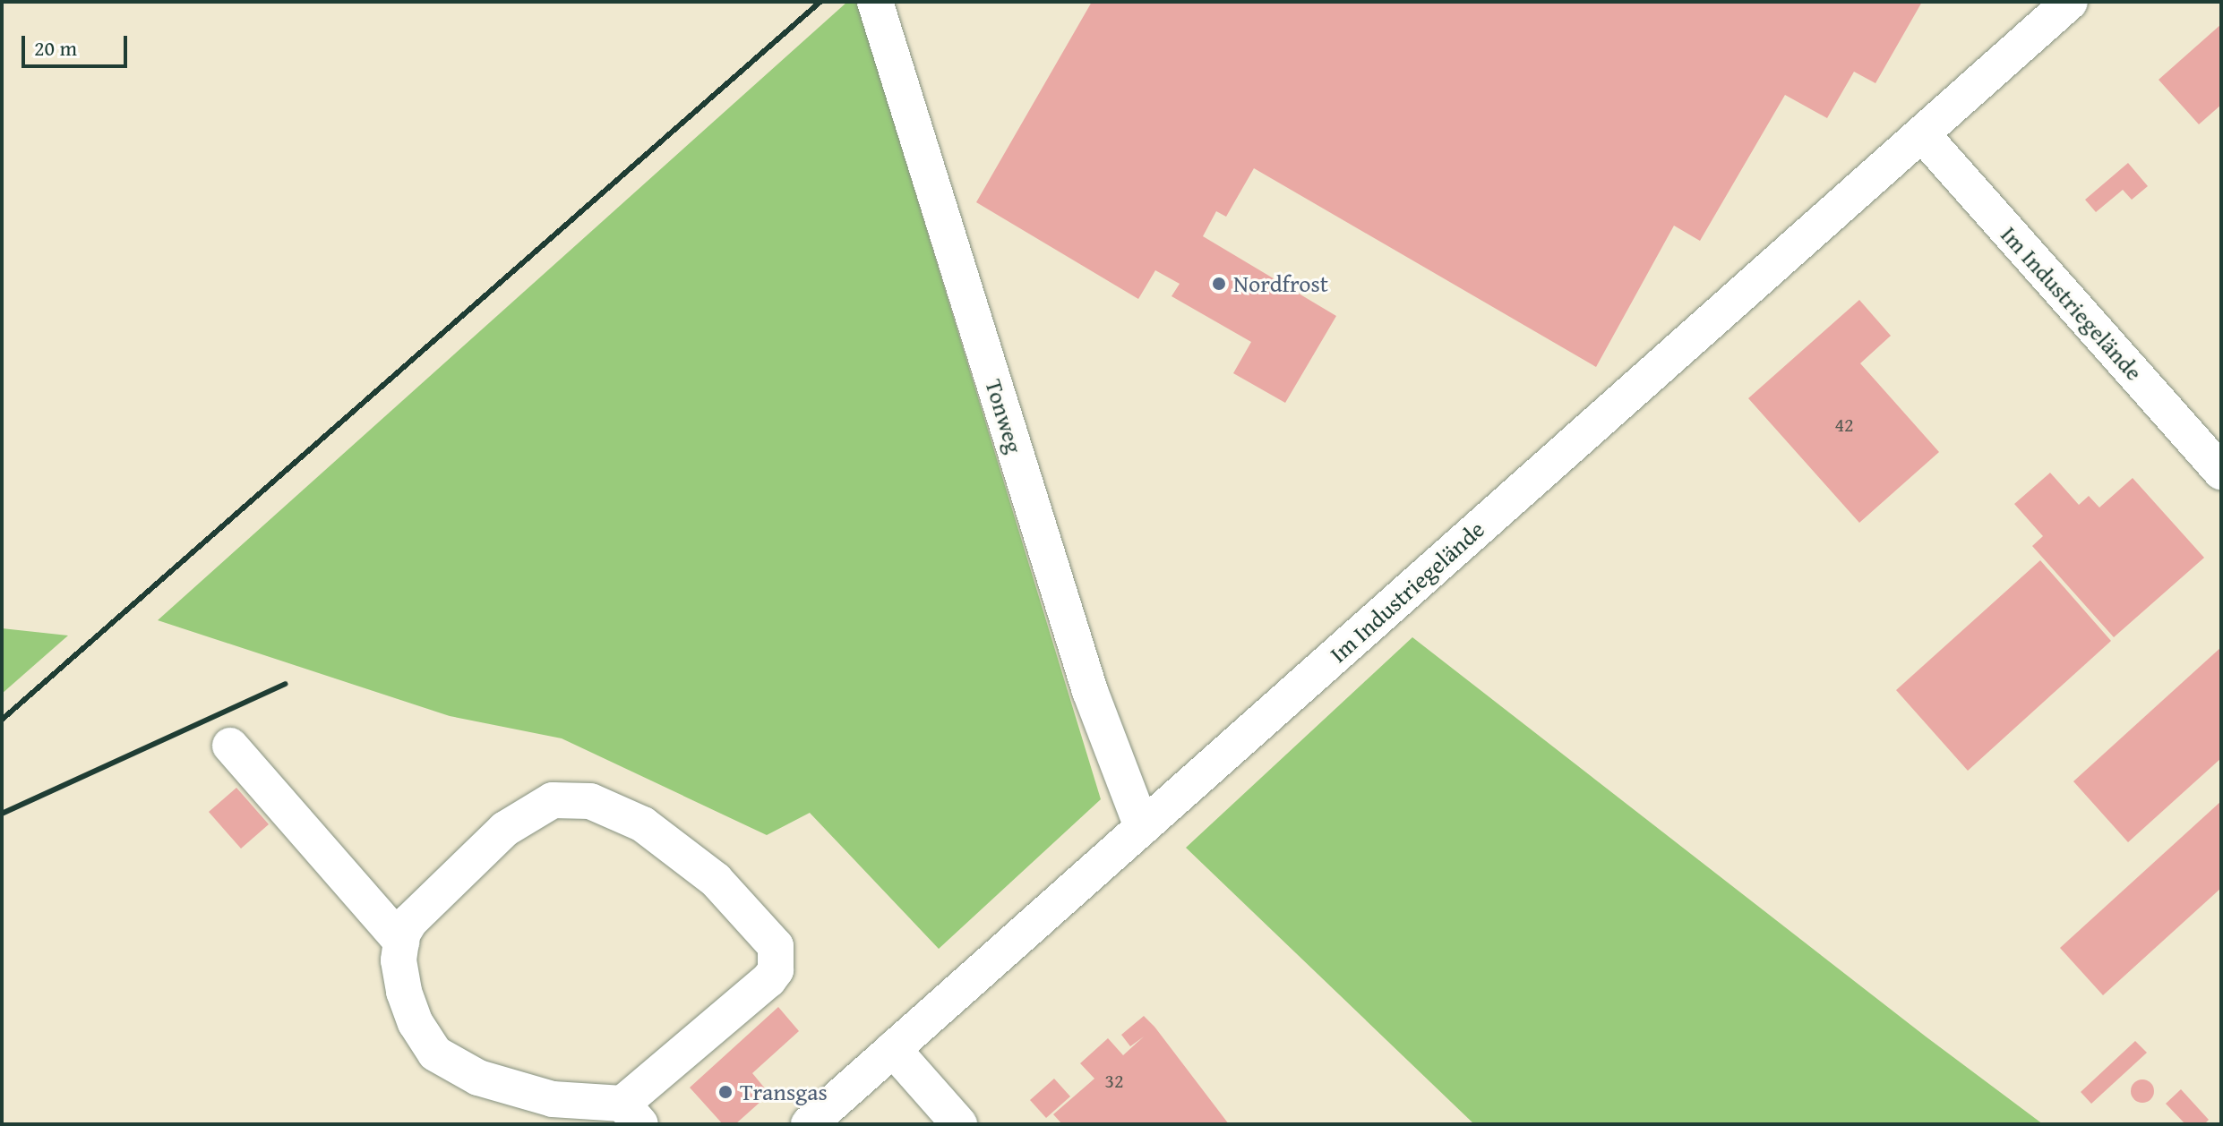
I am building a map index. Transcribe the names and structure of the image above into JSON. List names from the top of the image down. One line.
{"streets":{"street":["Im Industriegelände","Tonweg"]},"crossings":[["Im Industriegelände","Tonweg"]],"places":["Nordfrost","Transgas"],"house_numbers":["42","32"],"scale_bar":"20 m"}
